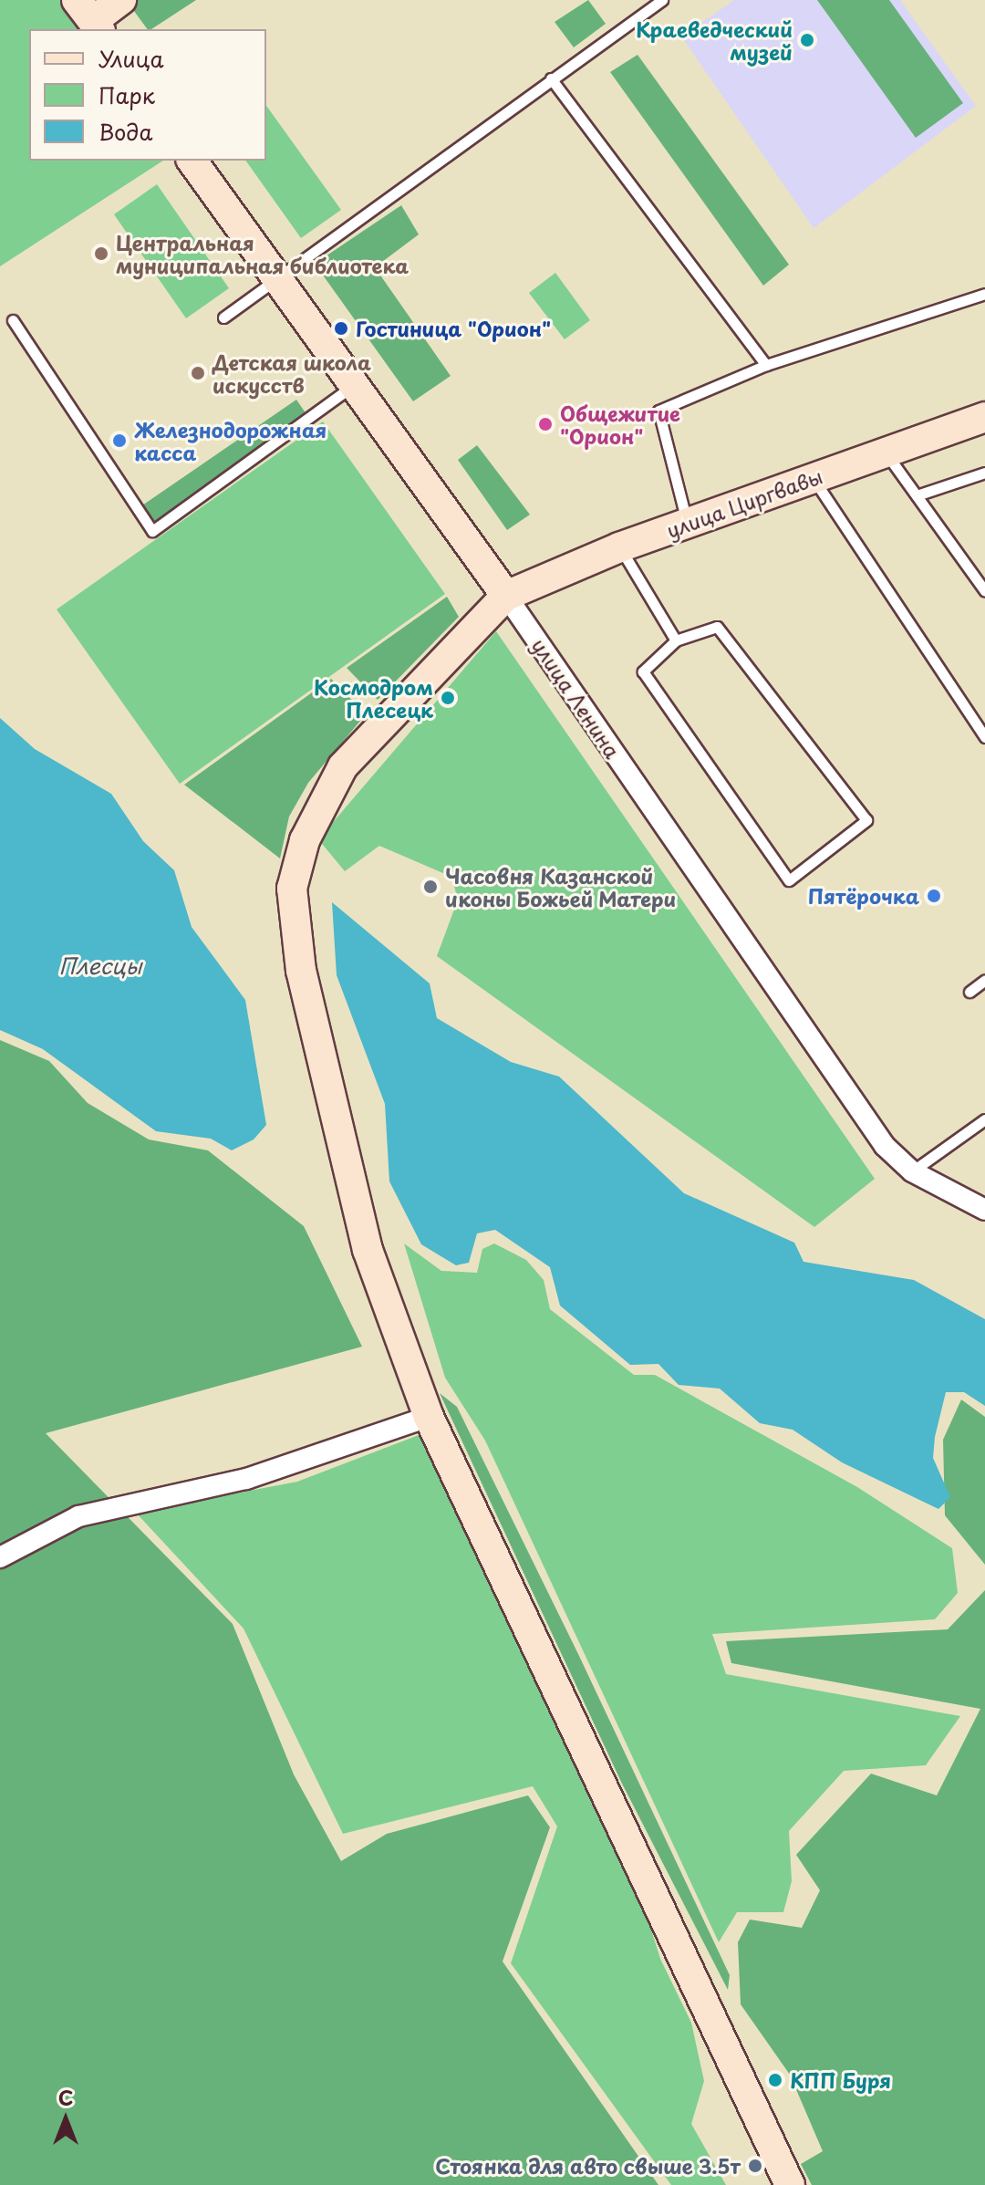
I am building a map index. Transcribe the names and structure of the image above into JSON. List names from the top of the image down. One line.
{"streets":{"main road":["улица Циргвавы","улица Ленина"]},"crossings":[["улица Циргвавы","улица Ленина"]],"water":["Плесцы"],"places":["Краеведческий музей","Центральная муниципальная библиотека","Гостиница \"Орион\"","Детская школа искусств","Общежитие \"Орион\"","Железнодорожная касса","Космодром Плесецк","Часовня Казанской иконы Божьей Матери","Пятёрочка","КПП Буря","Стоянка для авто свыше 3.5т"],"legend":["Улица","Парк","Вода"],"north":"top"}
